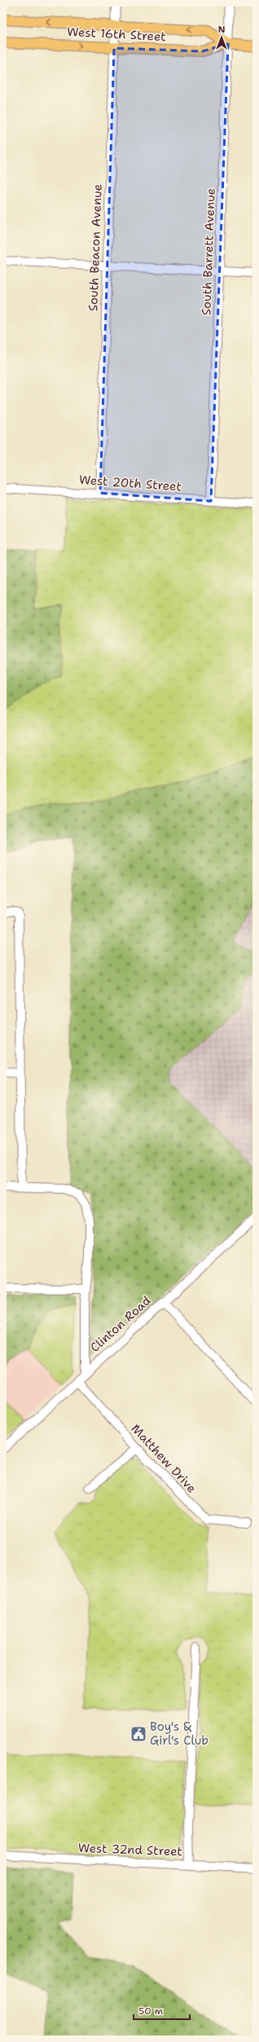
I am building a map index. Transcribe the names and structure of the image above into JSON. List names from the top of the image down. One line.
{"streets":{"main road":["West 16th Street"],"street":["South Beacon Avenue","South Barrett Avenue","West 20th Street","Clinton Road","Matthew Drive","West 32nd Street"]},"crossings":[["West 16th Street","South Beacon Avenue"],["West 16th Street","South Barrett Avenue"],["South Beacon Avenue","West 20th Street"],["South Barrett Avenue","West 20th Street"],["Clinton Road","Matthew Drive"]],"places":{"public building":["Boy's & Girl's Club"]},"scale_bar":"50 m","north":"top"}
